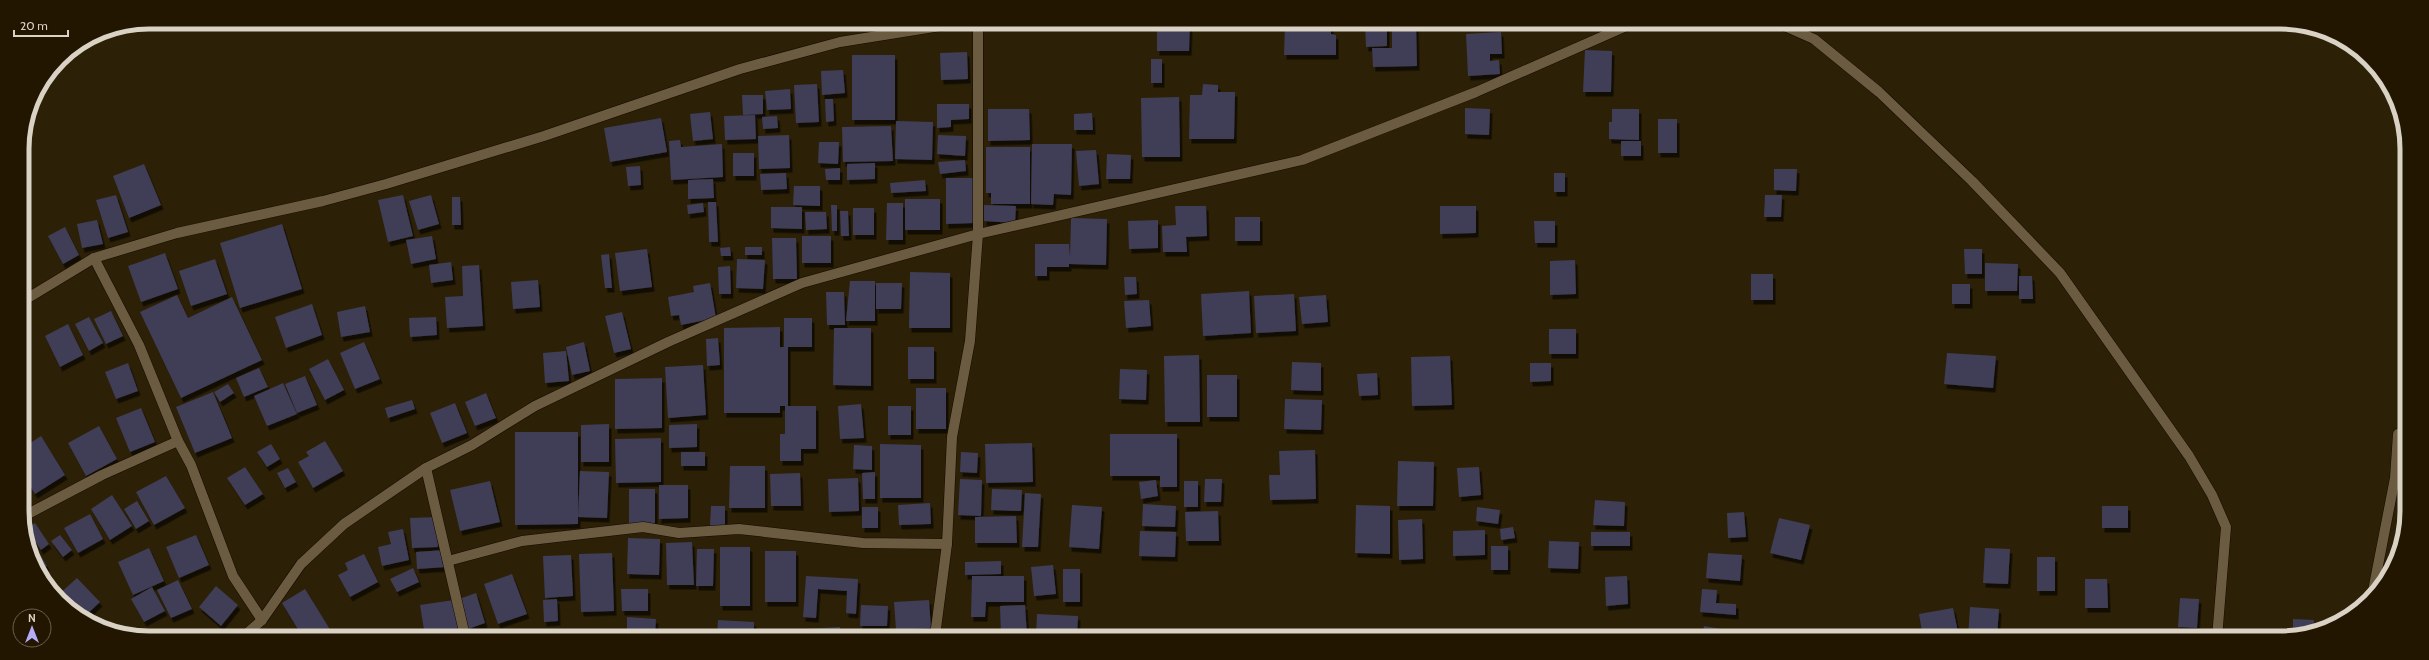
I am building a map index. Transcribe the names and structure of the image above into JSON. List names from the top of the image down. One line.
{"scale_bar":"20 m","north":"top"}
